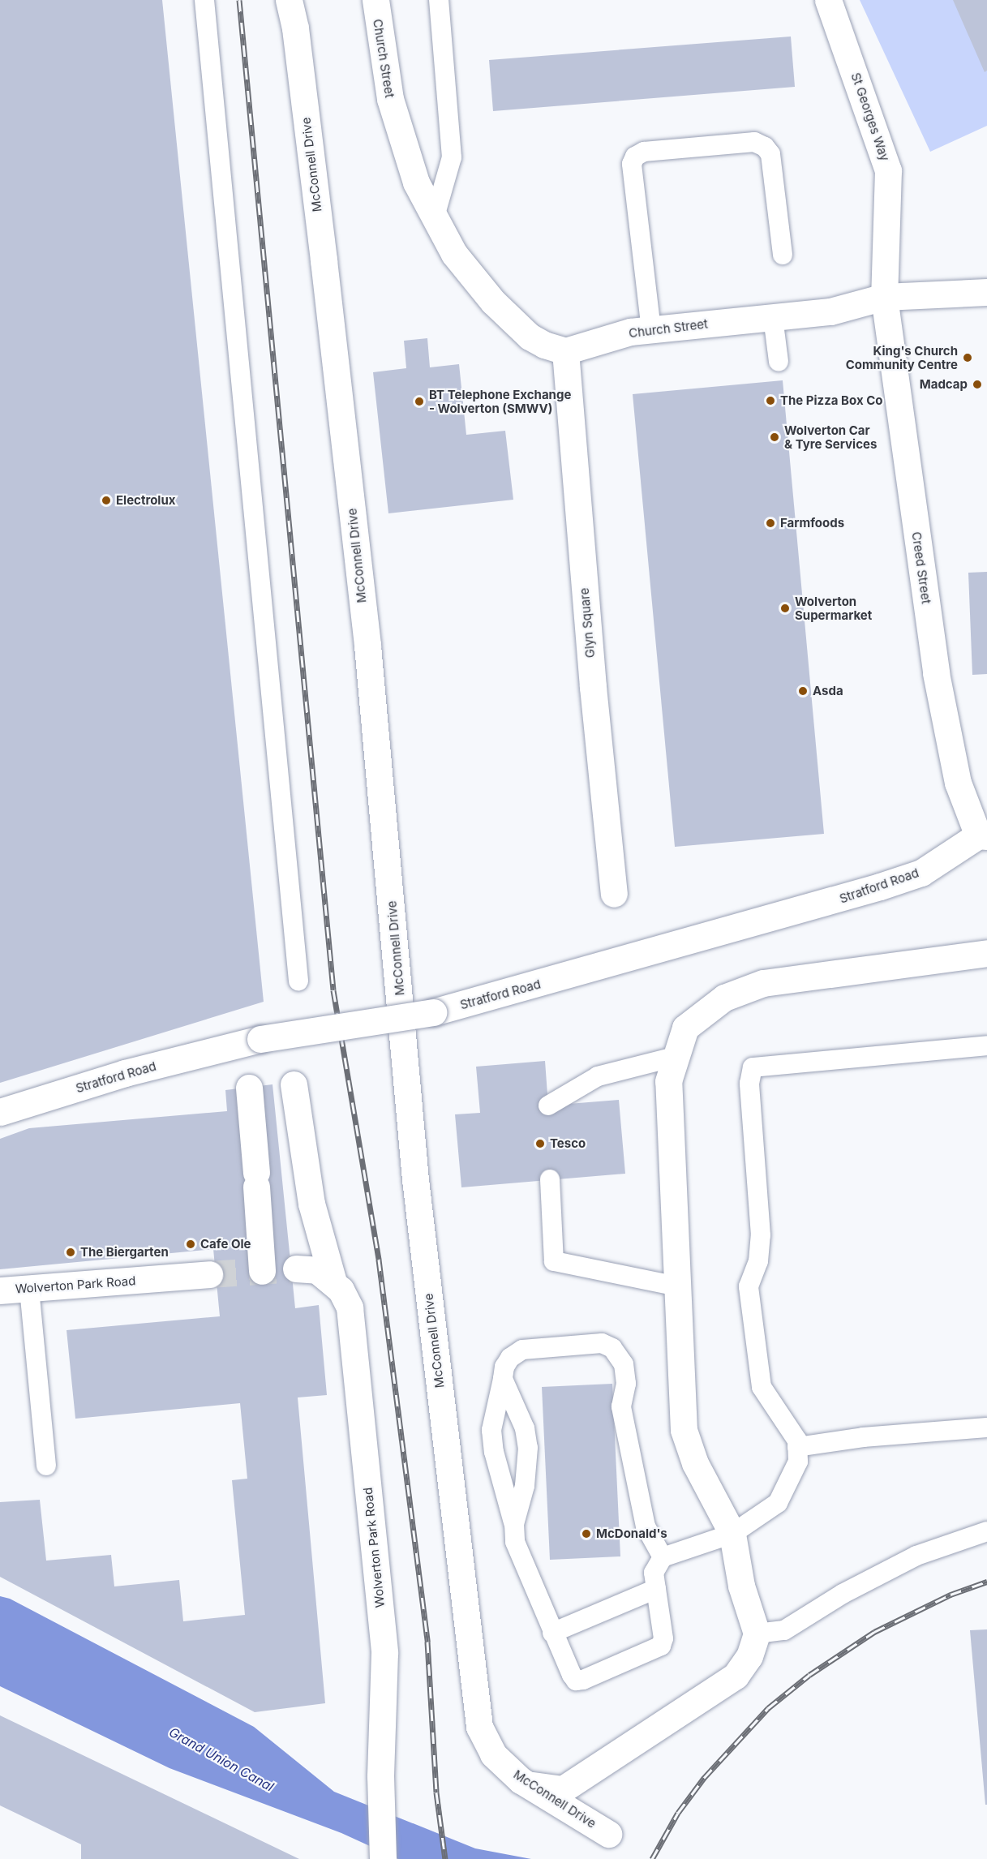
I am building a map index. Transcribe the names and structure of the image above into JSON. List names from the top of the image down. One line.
{"streets":{"street":["Church Street","St Georges Way","McConnell Drive","Creed Street","Glyn Square","Stratford Road","Wolverton Park Road"]},"crossings":[["Church Street","St Georges Way"],["Church Street","Creed Street"],["Church Street","Glyn Square"],["St Georges Way","Creed Street"],["Creed Street","Stratford Road"]],"water":["Grand Union Canal"],"places":["King's Church Community Centre","Madcap","The Pizza Box Co","BT Telephone Exchange - Wolverton (SMWV)","Wolverton Car & Tyre Services","Electrolux","Farmfoods","Wolverton Supermarket","Asda","Tesco","Cafe Ole","The Biergarten","McDonald's"]}
